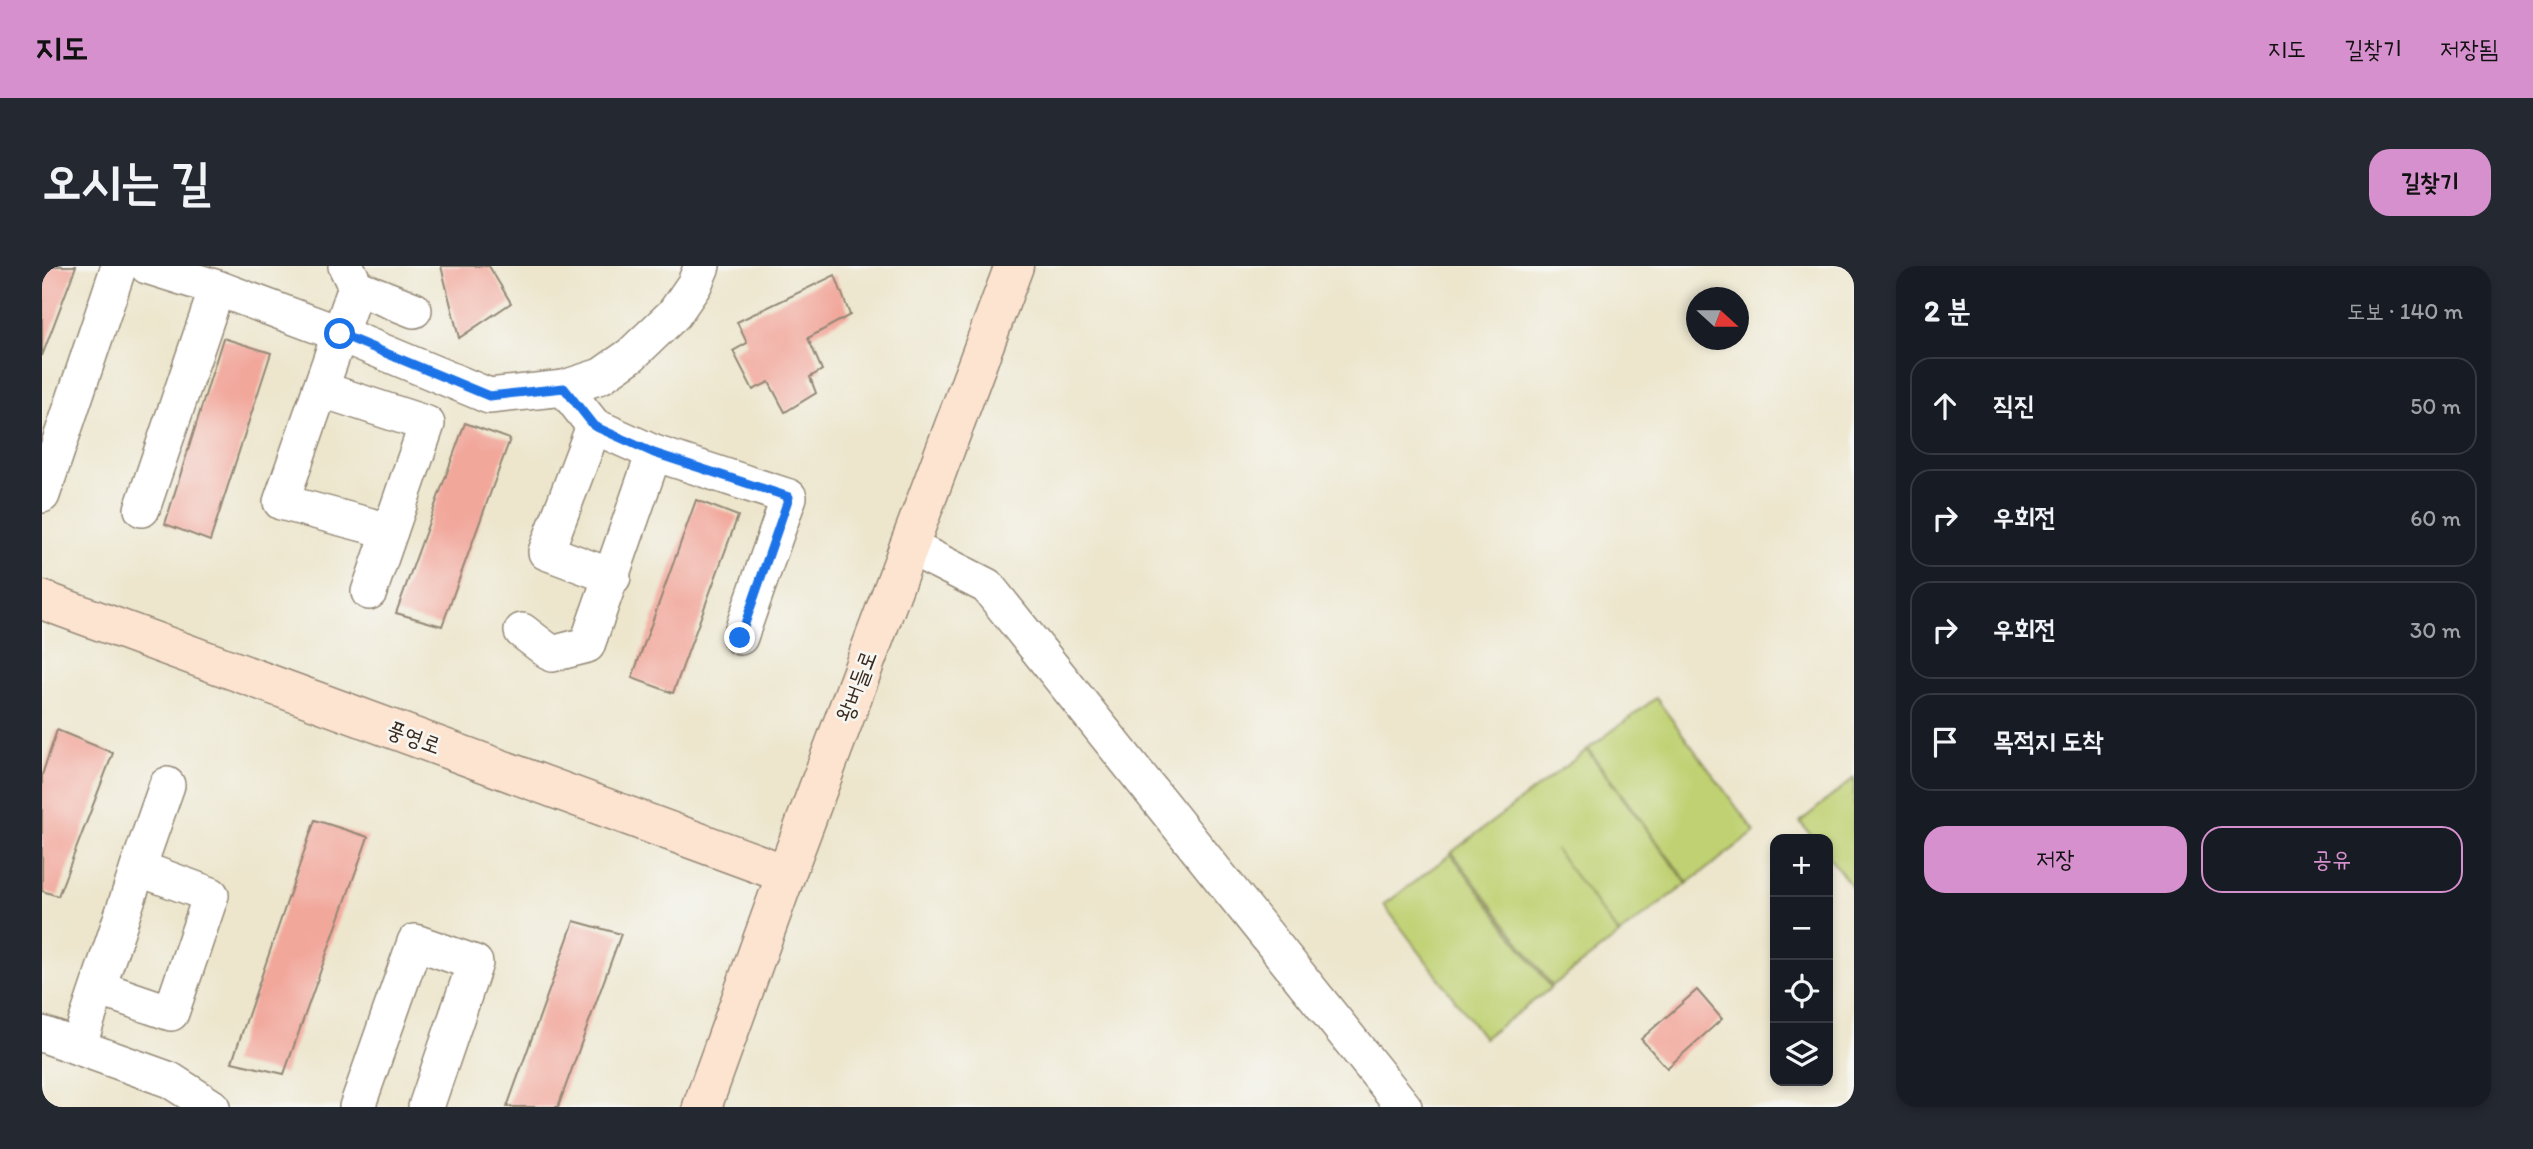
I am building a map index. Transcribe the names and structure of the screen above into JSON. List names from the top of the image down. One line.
{"streets":{"main road":["왕버들로","풍영로"]},"crossings":[["왕버들로","풍영로"]],"north":"right","page":{"header":"지도","nav":["지도","길찾기","저장됨"],"buttons":["길찾기",["저장","공유"]],"title":"오시는 길","heading":["2 분","도보 · 140 m"],"list":[["직진","50 m"],["우회전","60 m"],["우회전","30 m"],"목적지 도착"],"map_buttons":["+","−"]}}
